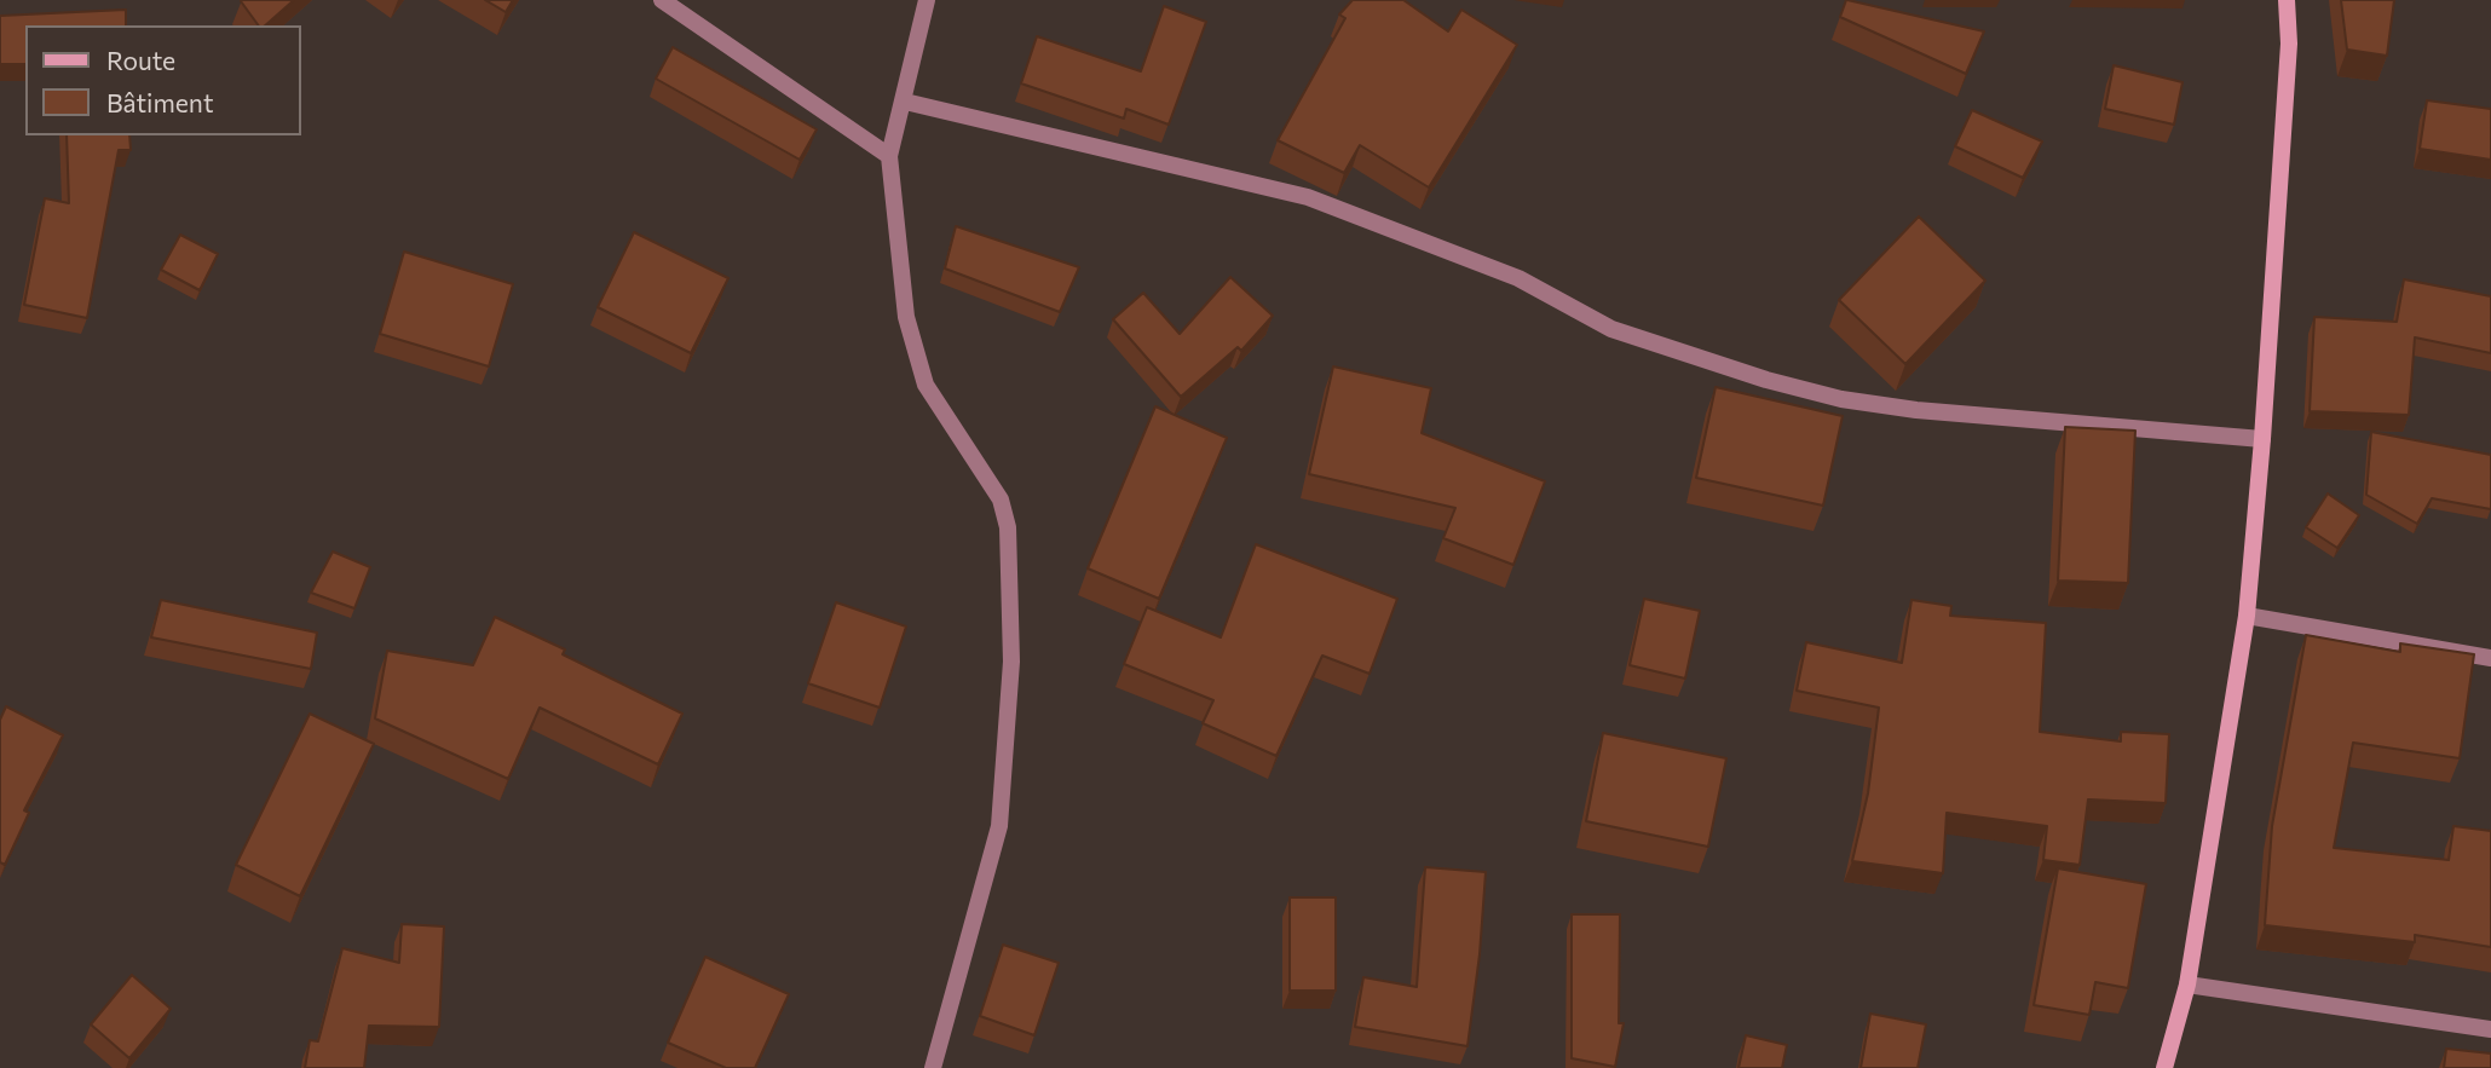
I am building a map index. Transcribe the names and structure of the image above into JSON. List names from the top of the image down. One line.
{"legend":["Route","Bâtiment"]}
